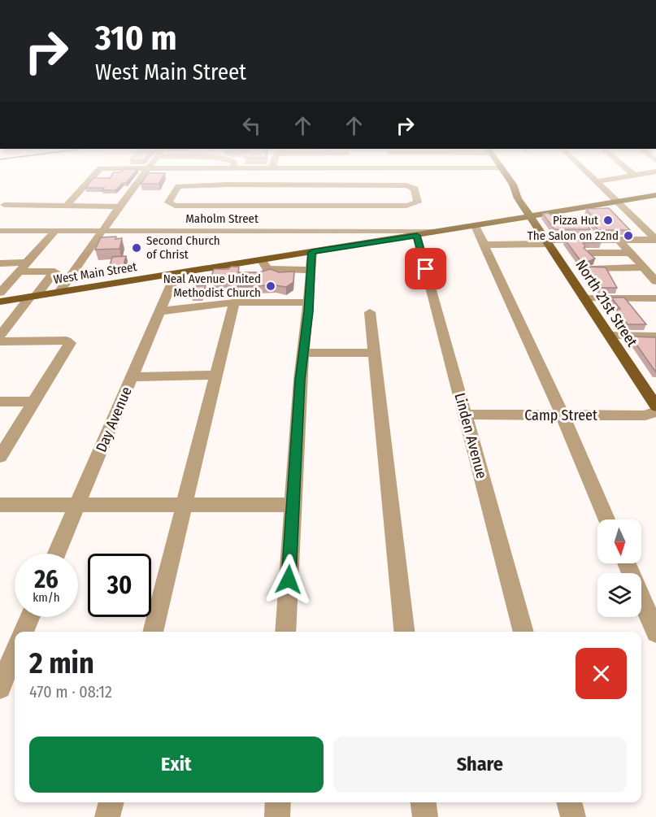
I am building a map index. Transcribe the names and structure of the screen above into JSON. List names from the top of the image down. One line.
{"streets":{"main road":["West Main Street","North 21st Street"],"street":["Maholm Street","Camp Street","Day Avenue","Linden Avenue"]},"crossings":[["Maholm Street","West Main Street"],["West Main Street","North 21st Street"],["West Main Street","Day Avenue"],["West Main Street","Linden Avenue"],["Camp Street","Linden Avenue"]],"places":["Pizza Hut","The Salon on 22nd","Second Church of Christ","Neal Avenue United Methodist Church"],"north":"bottom","page":{"turn":["310 m","West Main Street"],"speed":"26 km/h","limit":"30","heading":["2 min","470 m · 08:12"],"buttons":["Exit","Share"]}}
